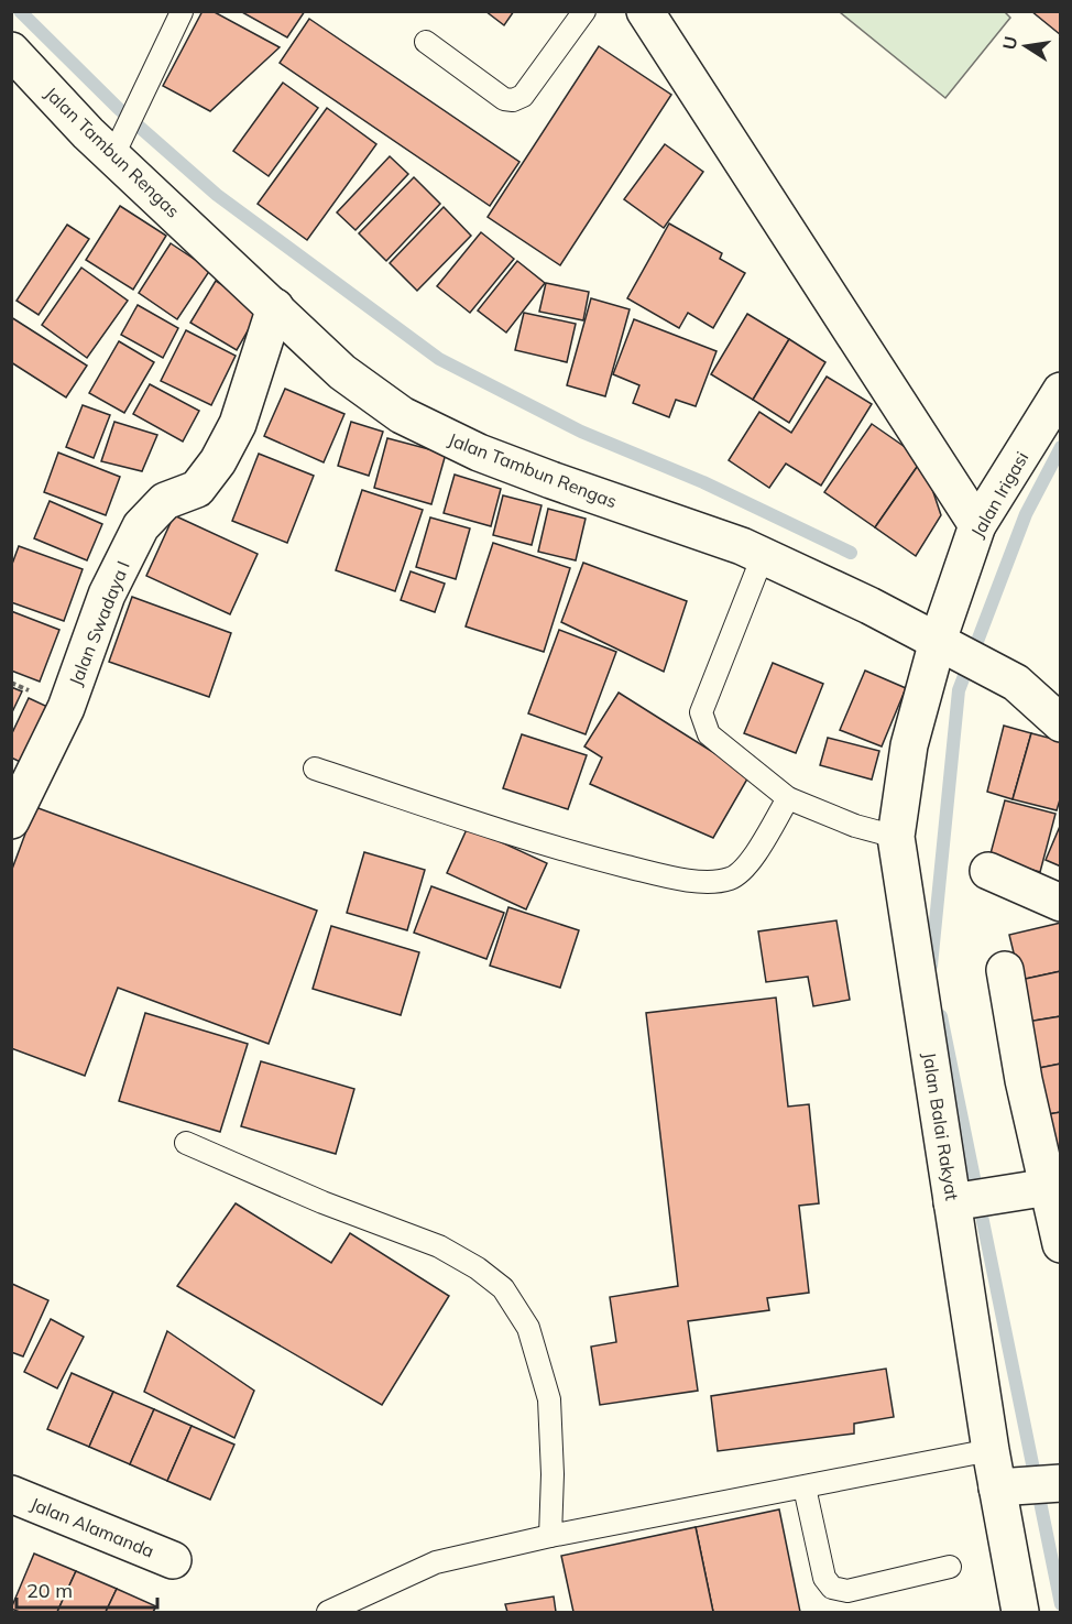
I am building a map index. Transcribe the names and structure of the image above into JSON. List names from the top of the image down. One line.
{"streets":{"street":["Jalan Tambun Rengas","Jalan Irigasi","Jalan Swadaya I","Jalan Balai Rakyat","Jalan Alamanda"]},"crossings":[["Jalan Tambun Rengas","Jalan Irigasi"],["Jalan Tambun Rengas","Jalan Swadaya I"],["Jalan Tambun Rengas","Jalan Balai Rakyat"],["Jalan Irigasi","Jalan Balai Rakyat"]],"scale_bar":"20 m","north":"left"}
